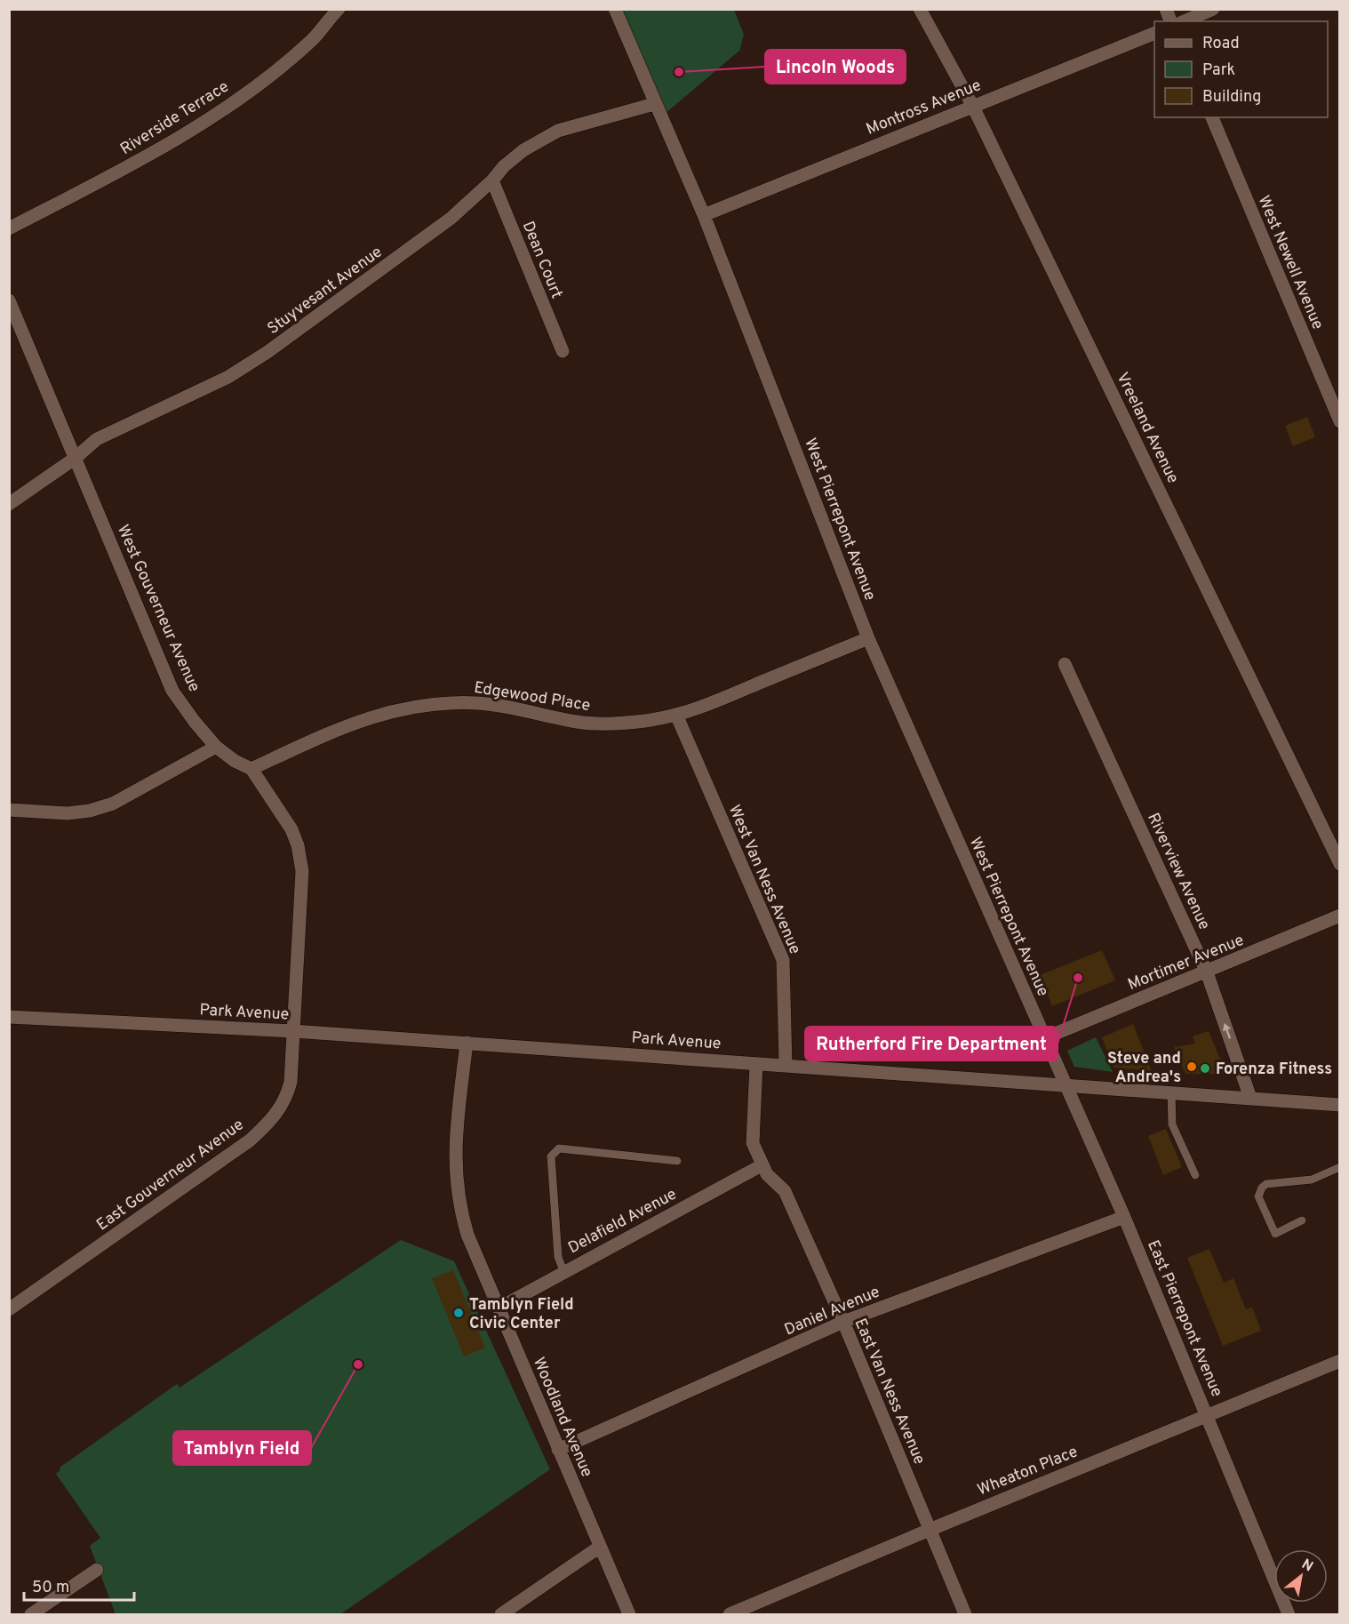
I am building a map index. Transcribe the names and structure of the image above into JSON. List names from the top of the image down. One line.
{"streets":{"street":["Montross Avenue","Riverside Terrace","Dean Court","West Newell Avenue","Stuyvesant Avenue","Vreeland Avenue","West Pierrepont Avenue","West Gouverneur Avenue","Edgewood Place","Riverview Avenue","West Van Ness Avenue","Mortimer Avenue","Park Avenue","East Gouverneur Avenue","Delafield Avenue","Daniel Avenue","East Pierrepont Avenue","East Van Ness Avenue","Woodland Avenue","Wheaton Place"]},"crossings":[["Montross Avenue","Vreeland Avenue"],["Montross Avenue","West Pierrepont Avenue"],["Dean Court","Stuyvesant Avenue"],["Stuyvesant Avenue","West Pierrepont Avenue"],["Stuyvesant Avenue","West Gouverneur Avenue"],["West Pierrepont Avenue","Edgewood Place"],["West Pierrepont Avenue","Mortimer Avenue"],["West Pierrepont Avenue","East Pierrepont Avenue"],["West Gouverneur Avenue","Edgewood Place"],["West Gouverneur Avenue","Park Avenue"],["West Gouverneur Avenue","East Gouverneur Avenue"],["Edgewood Place","West Van Ness Avenue"],["Riverview Avenue","Mortimer Avenue"],["Riverview Avenue","Park Avenue"],["West Van Ness Avenue","Park Avenue"],["Mortimer Avenue","East Pierrepont Avenue"],["Park Avenue","East Gouverneur Avenue"],["Park Avenue","East Pierrepont Avenue"],["Park Avenue","East Van Ness Avenue"],["Park Avenue","Woodland Avenue"],["Delafield Avenue","East Van Ness Avenue"],["Delafield Avenue","Woodland Avenue"],["Daniel Avenue","East Pierrepont Avenue"],["Daniel Avenue","East Van Ness Avenue"],["Daniel Avenue","Woodland Avenue"],["East Pierrepont Avenue","Wheaton Place"],["East Van Ness Avenue","Wheaton Place"]],"places":["Lincoln Woods","Rutherford Fire Department","Steve and Andrea's","Forenza Fitness","Tamblyn Field Civic Center","Tamblyn Field"],"legend":["Road","Park","Building"],"scale_bar":"50 m","north":"top right"}
